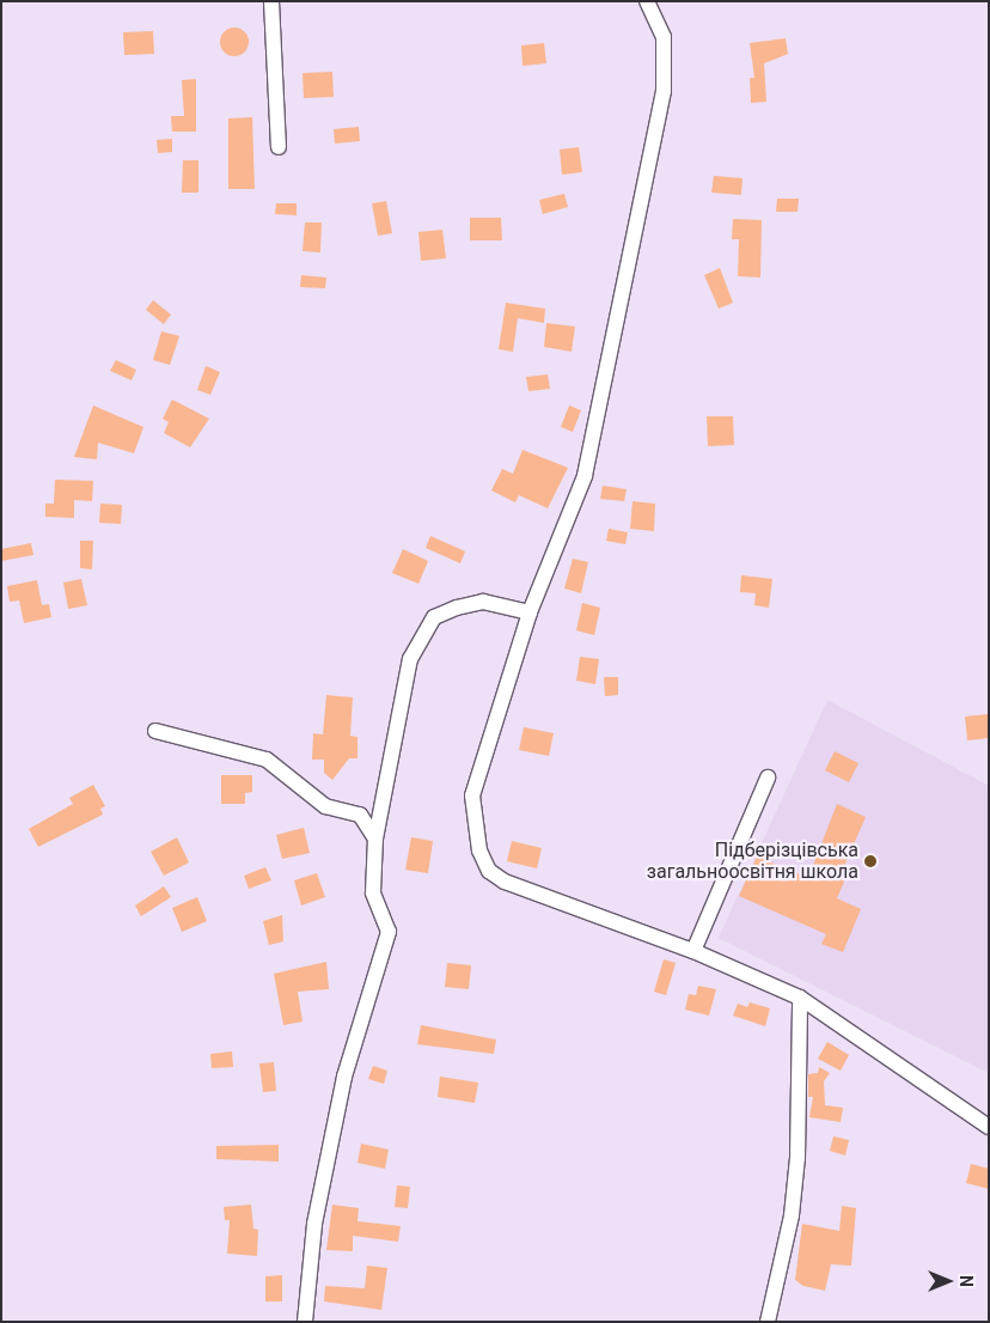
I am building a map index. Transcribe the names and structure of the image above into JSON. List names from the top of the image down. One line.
{"places":["Підберізцівська загальноосвітня школа"],"north":"right"}
